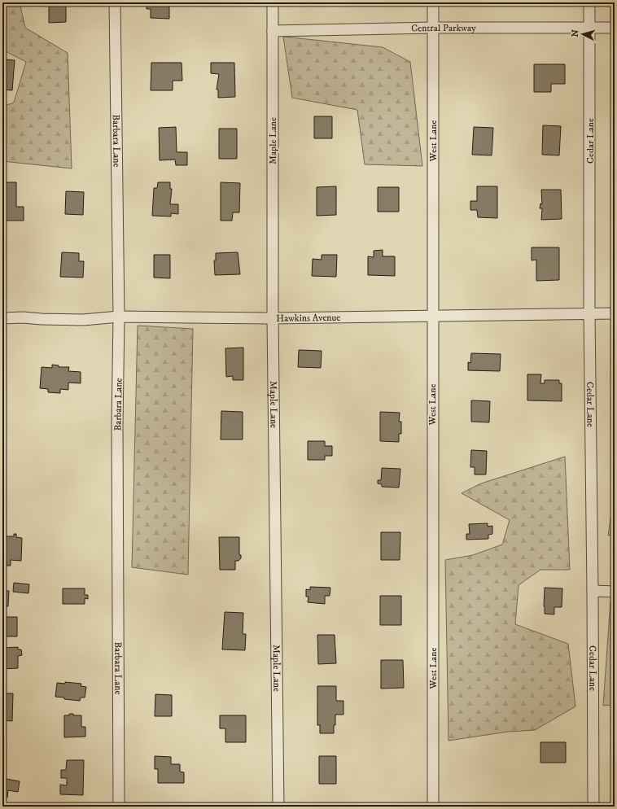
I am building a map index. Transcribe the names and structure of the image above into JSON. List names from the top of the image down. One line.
{"streets":{"street":["Central Parkway","Barbara Lane","Maple Lane","West Lane","Cedar Lane","Hawkins Avenue"]},"crossings":[["Central Parkway","Maple Lane"],["Central Parkway","West Lane"],["Central Parkway","Cedar Lane"],["Barbara Lane","Hawkins Avenue"],["Maple Lane","Hawkins Avenue"],["West Lane","Hawkins Avenue"],["Cedar Lane","Hawkins Avenue"]],"north":"left"}
